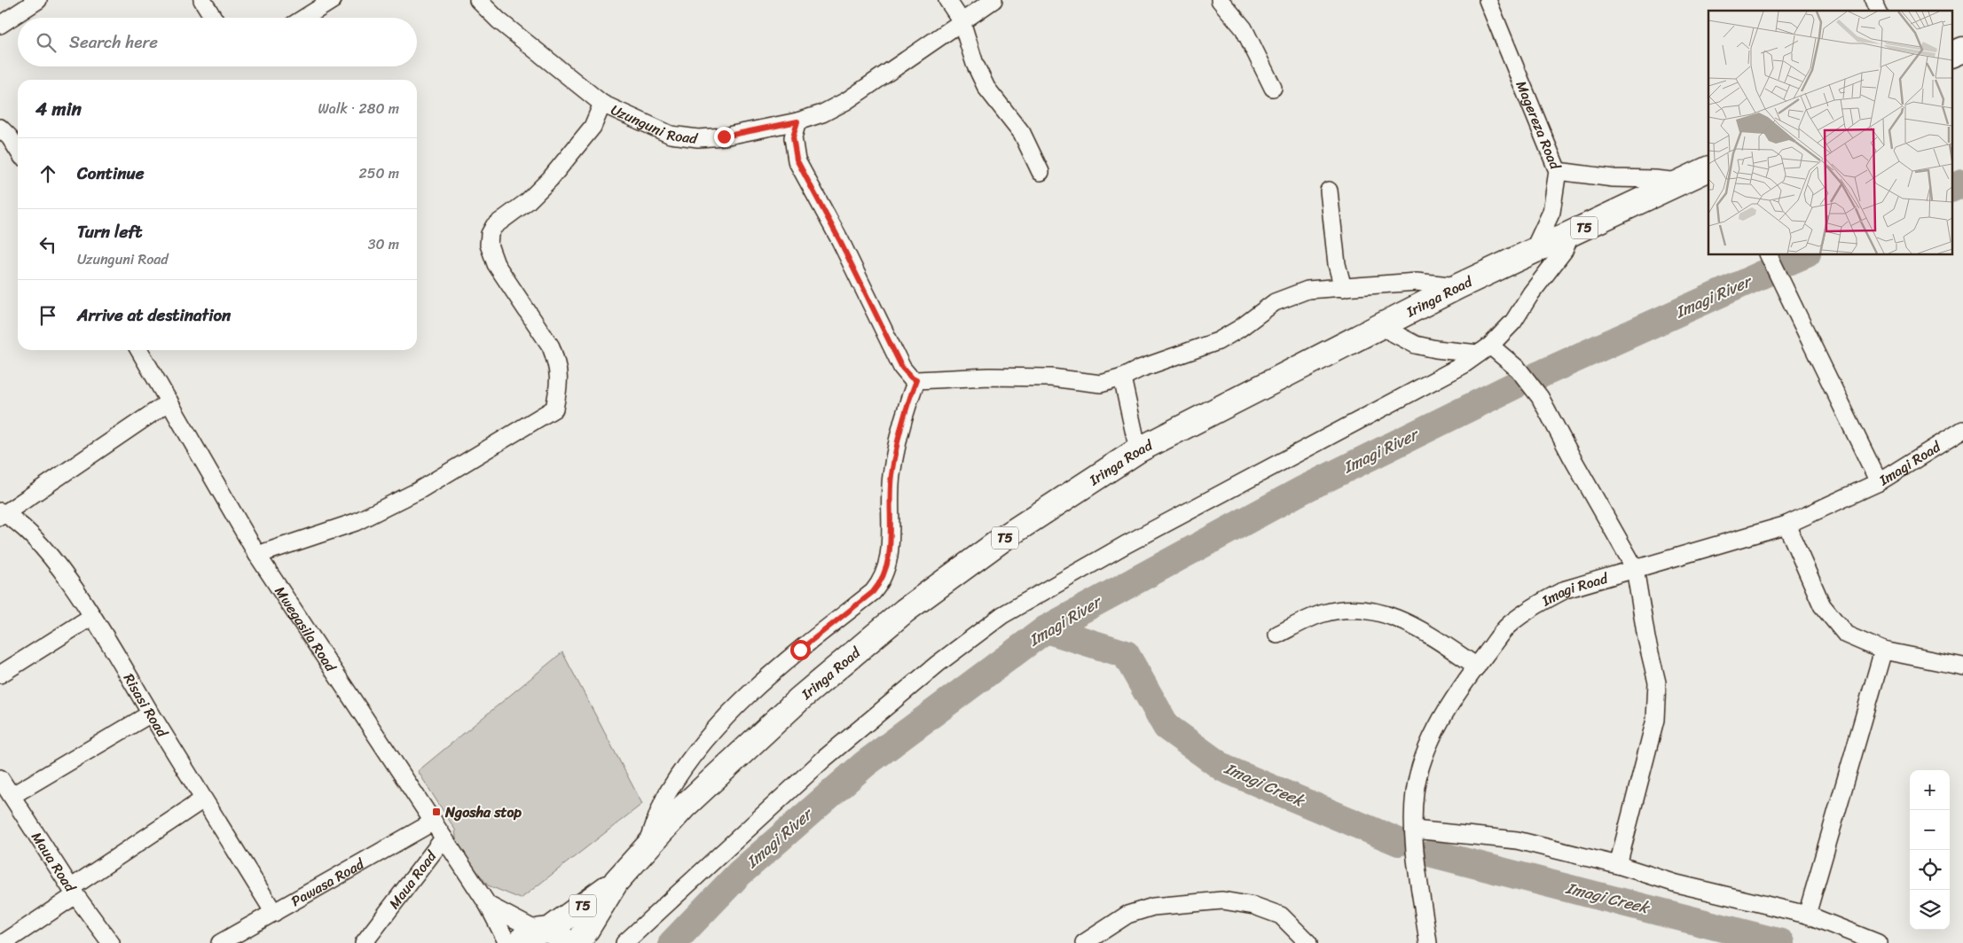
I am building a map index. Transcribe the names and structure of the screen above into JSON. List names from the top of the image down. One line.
{"streets":{"highway":["T5","Iringa Road"],"street":["Uzunguni Road","Magereza Road","Imagi Road","Mwegasila Road","Risasi Road","Maua Road","Pawasa Road"]},"crossings":[["Magereza Road","Iringa Road"],["T5","Iringa Road"],["Mwegasila Road","Maua Road"],["Mwegasila Road","Pawasa Road"],["Risasi Road","Pawasa Road"]],"water":["Imagi River","Imagi Creek"],"places":{"transit":["Ngosha stop"]},"page":{"search":"Search here","heading":["4 min","Walk · 280 m"],"list":[["Continue","250 m"],["Turn left","Uzunguni Road","30 m"],"Arrive at destination"],"map_buttons":["+","−"]}}
